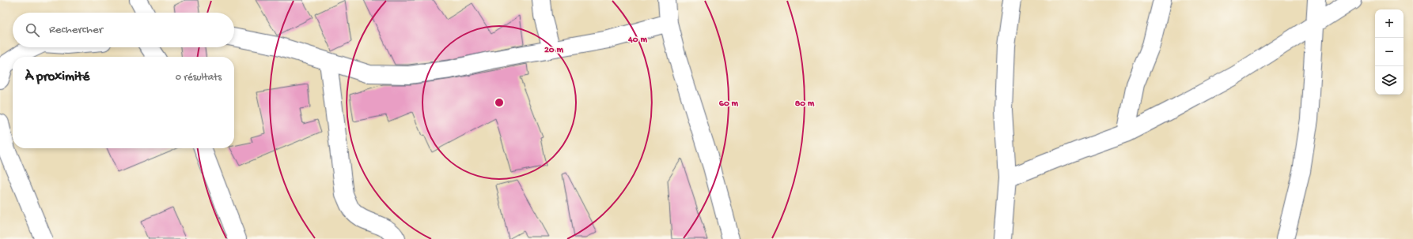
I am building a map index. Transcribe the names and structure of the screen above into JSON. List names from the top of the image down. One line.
{"page":{"map_buttons":["+","−"],"search":"Rechercher","heading":["À proximité","0 résultats"]},"rings":["40 m","20 m","60 m","80 m"]}
